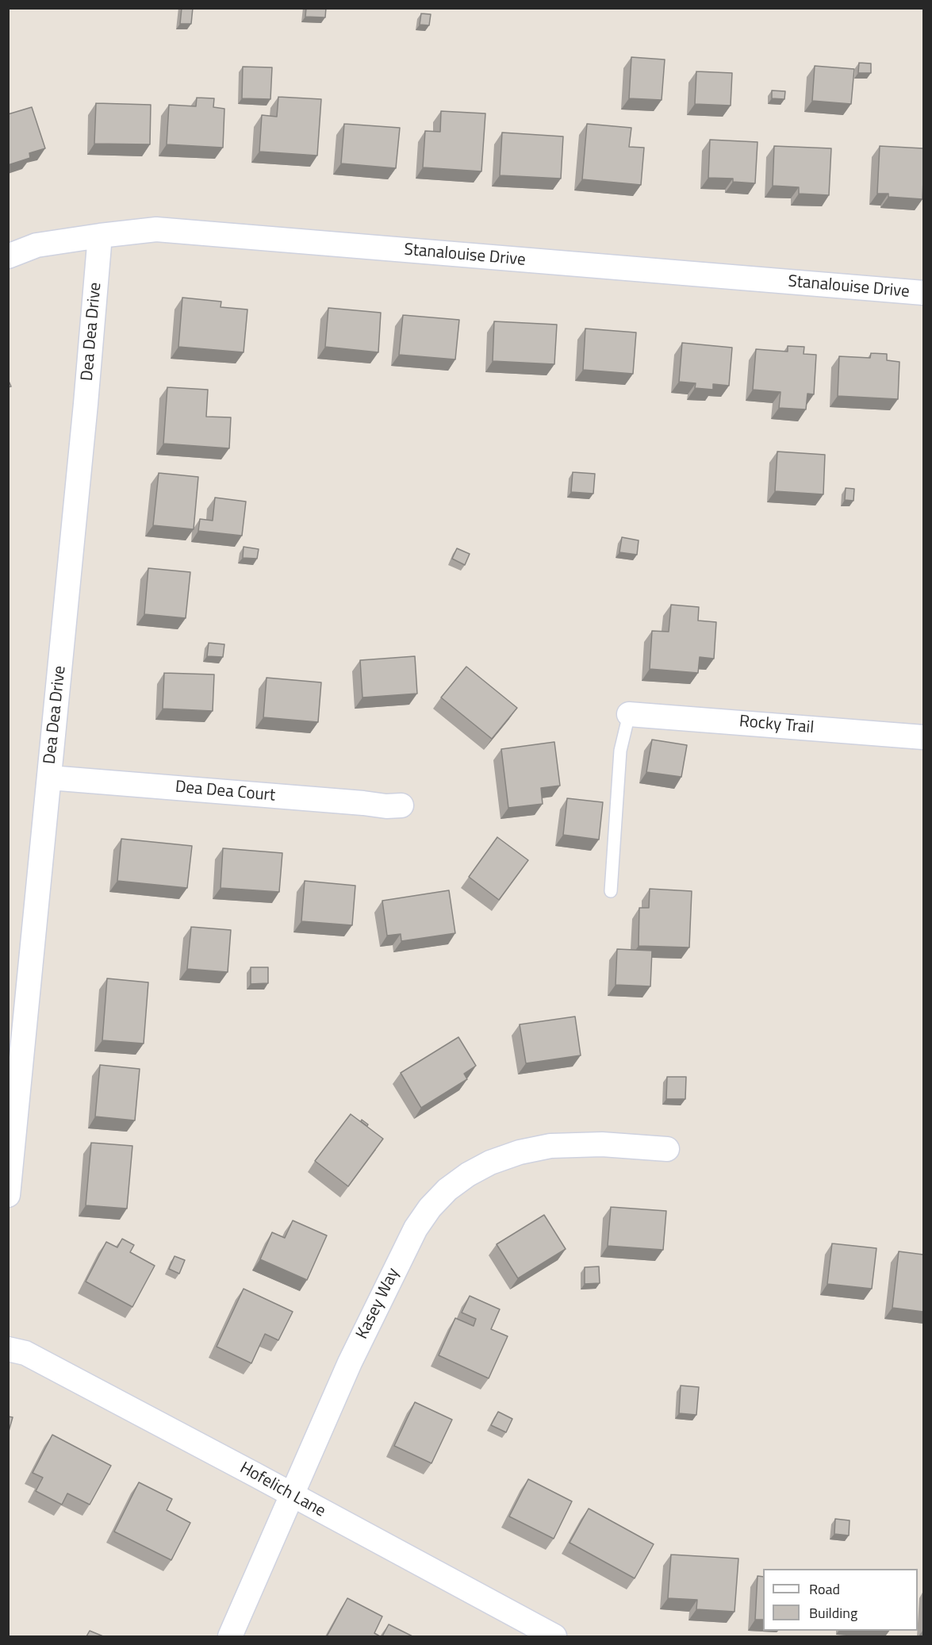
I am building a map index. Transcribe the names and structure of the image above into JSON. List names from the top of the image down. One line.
{"streets":{"street":["Stanalouise Drive","Dea Dea Drive","Rocky Trail","Dea Dea Court","Kasey Way","Hofelich Lane"]},"crossings":[["Stanalouise Drive","Dea Dea Drive"],["Dea Dea Drive","Dea Dea Court"],["Kasey Way","Hofelich Lane"]],"legend":["Road","Building"]}
